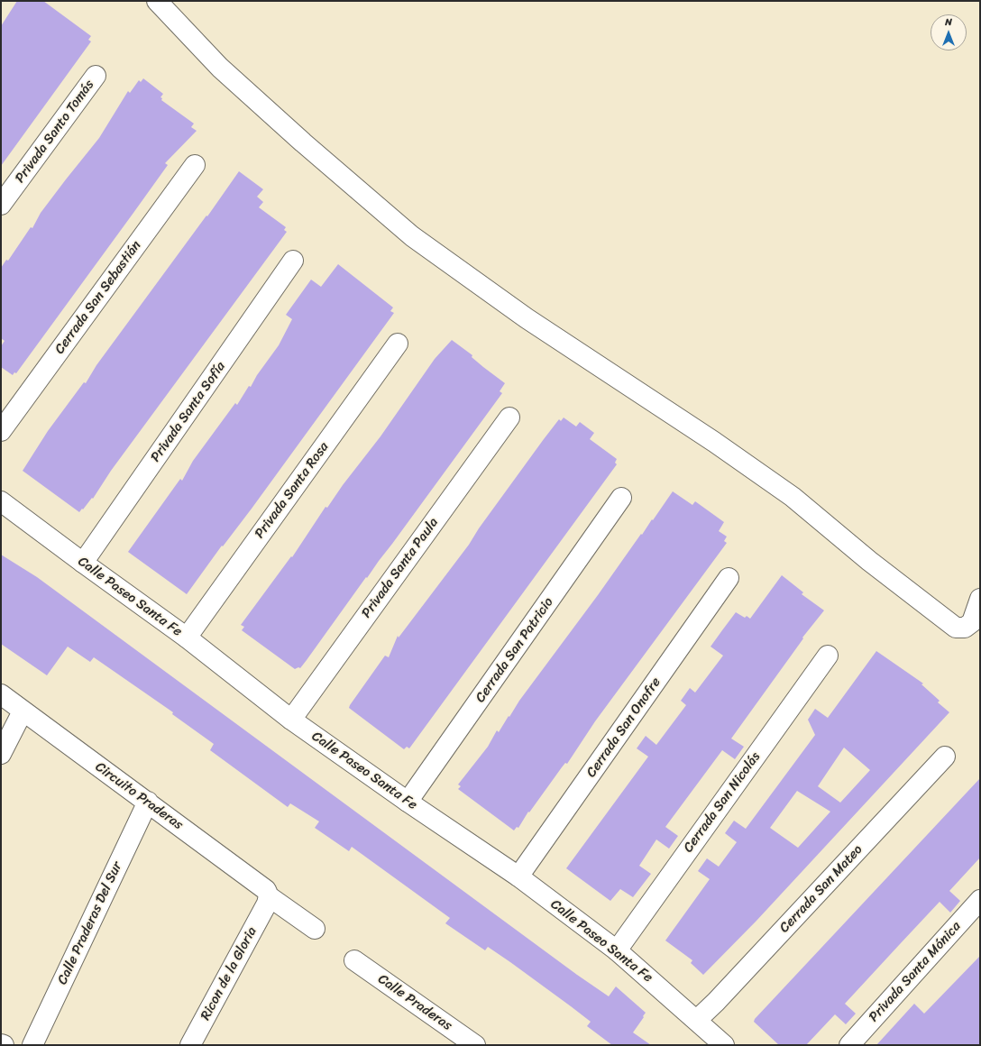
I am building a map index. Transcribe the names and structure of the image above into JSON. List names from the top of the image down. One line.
{"streets":{"street":["Privada Santo Tomás","Cerrada San Sebastián","Privada Santa Sofía","Privada Santa Rosa","Privada Santa Paula","Calle Paseo Santa Fe","Cerrada San Patricio","Cerrada San Onofre","Circuito Praderas","Cerrada San Nicolás","Cerrada San Mateo","Calle Praderas Del Sur","Privada Santa Mónica","Ricon de la Gloria","Calle Praderas"]},"crossings":[["Privada Santa Sofía","Calle Paseo Santa Fe"],["Privada Santa Rosa","Calle Paseo Santa Fe"],["Privada Santa Paula","Calle Paseo Santa Fe"],["Calle Paseo Santa Fe","Cerrada San Patricio"],["Calle Paseo Santa Fe","Cerrada San Onofre"],["Calle Paseo Santa Fe","Cerrada San Nicolás"],["Calle Paseo Santa Fe","Cerrada San Mateo"],["Circuito Praderas","Calle Praderas Del Sur"],["Circuito Praderas","Ricon de la Gloria"]],"north":"top"}
